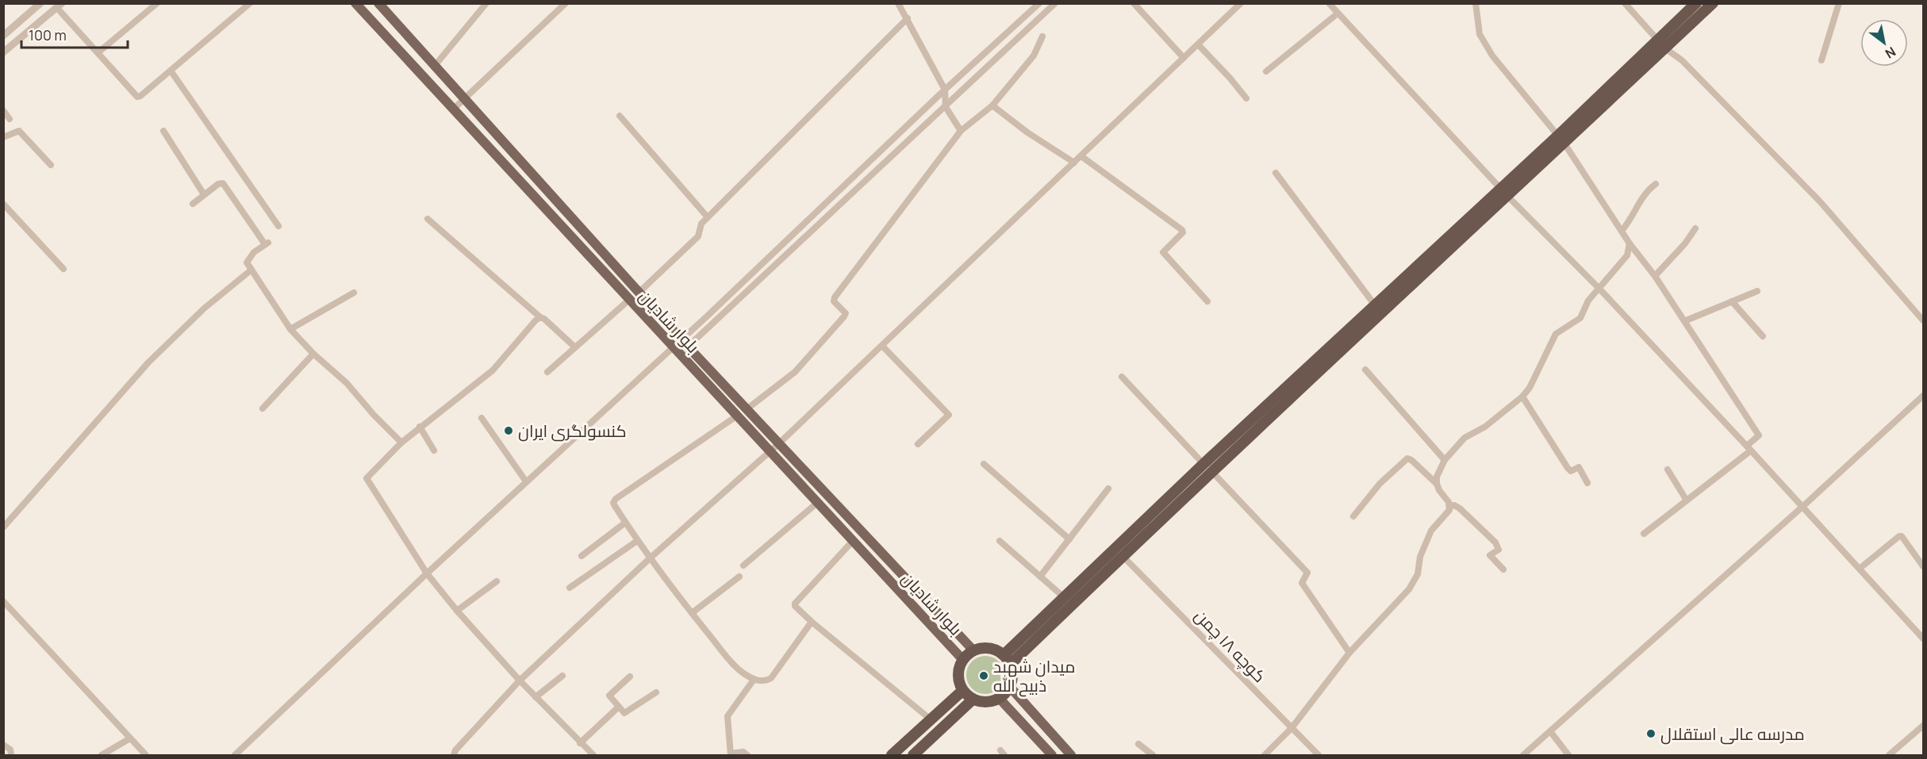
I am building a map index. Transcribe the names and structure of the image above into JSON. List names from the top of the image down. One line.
{"streets":{"main road":["بلوار شادیان"],"street":["كوچه ١٨ چمن"]},"places":["کنسولگری ایران","میدان شهید ذبیح الله","مدرسه عالی استقلال"],"scale_bar":"100 m","north":"bottom right"}
